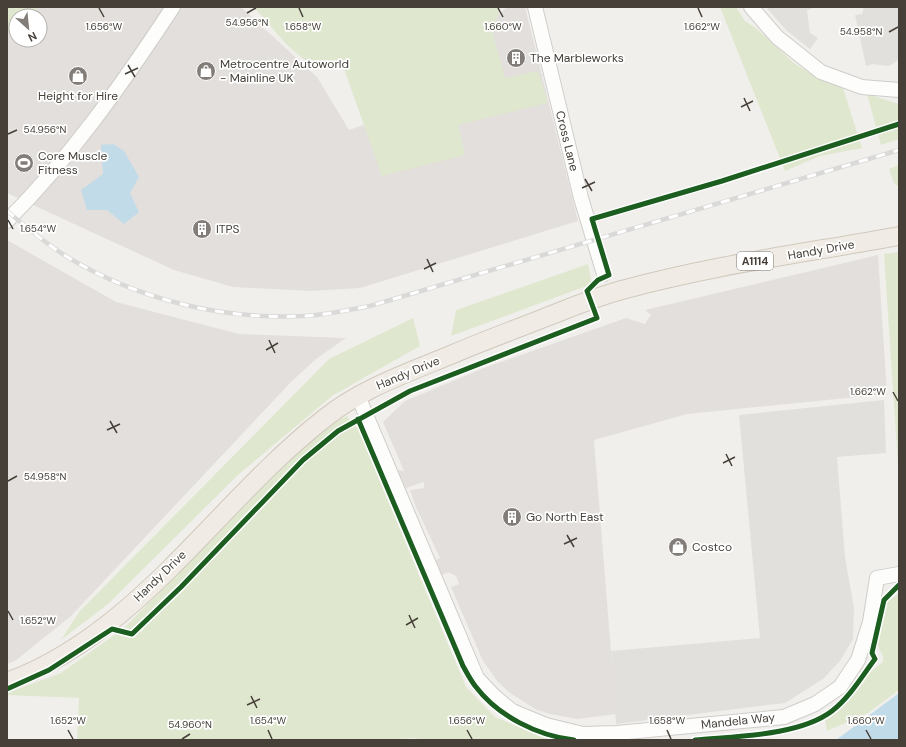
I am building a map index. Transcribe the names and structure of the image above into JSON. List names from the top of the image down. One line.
{"streets":{"main road":["Handy Drive","A1114"],"street":["Cross Lane","Mandela Way"]},"crossings":[["Handy Drive","Mandela Way"]],"places":{"building":["The Marbleworks","ITPS","Go North East"],"shop":["Metrocentre Autoworld - Mainline UK","Height for Hire","Costco"],"sports":["Core Muscle Fitness"]},"north":"bottom right","coordinates":["54.956°N","1.656°W","1.658°W","1.660°W","1.662°W","54.958°N","1.654°W","1.652°W","54.960°N"]}
